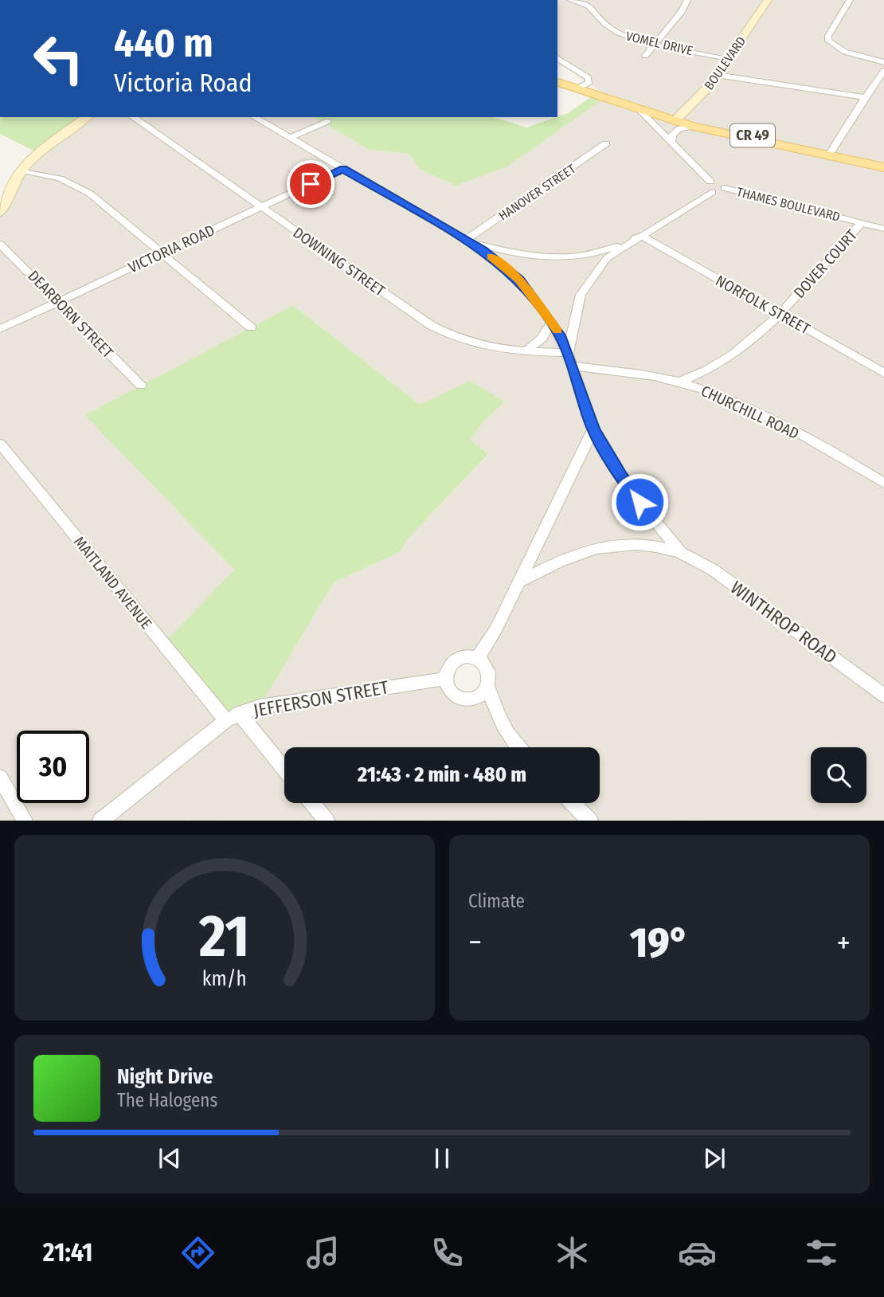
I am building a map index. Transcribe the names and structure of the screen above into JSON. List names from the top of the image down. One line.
{"streets":{"main road":["CR 49"],"street":["VOMEL DRIVE","BOULEVARD","HANOVER STREET","THAMES BOULEVARD","VICTORIA ROAD","DOWNING STREET","DOVER COURT","NORFOLK STREET","DEARBORN STREET","CHURCHILL ROAD","MAITLAND AVENUE","WINTHROP ROAD","JEFFERSON STREET"]},"crossings":[["VOMEL DRIVE","BOULEVARD"],["BOULEVARD","CR 49"],["HANOVER STREET","WINTHROP ROAD"],["THAMES BOULEVARD","DOVER COURT"],["VICTORIA ROAD","DOWNING STREET"],["VICTORIA ROAD","DEARBORN STREET"],["VICTORIA ROAD","WINTHROP ROAD"],["DOWNING STREET","WINTHROP ROAD"],["DOVER COURT","NORFOLK STREET"],["DOVER COURT","CHURCHILL ROAD"],["CHURCHILL ROAD","WINTHROP ROAD"],["MAITLAND AVENUE","JEFFERSON STREET"]],"page":{"turn":["440 m","Victoria Road"],"limit":"30","trip":"21:43 · 2 min · 480 m","tile":"Climate","heat":["−","19°","+"],"song":["Night Drive","The Halogens"],"tabs":"21:41","gauge":["21","km/h"]}}
